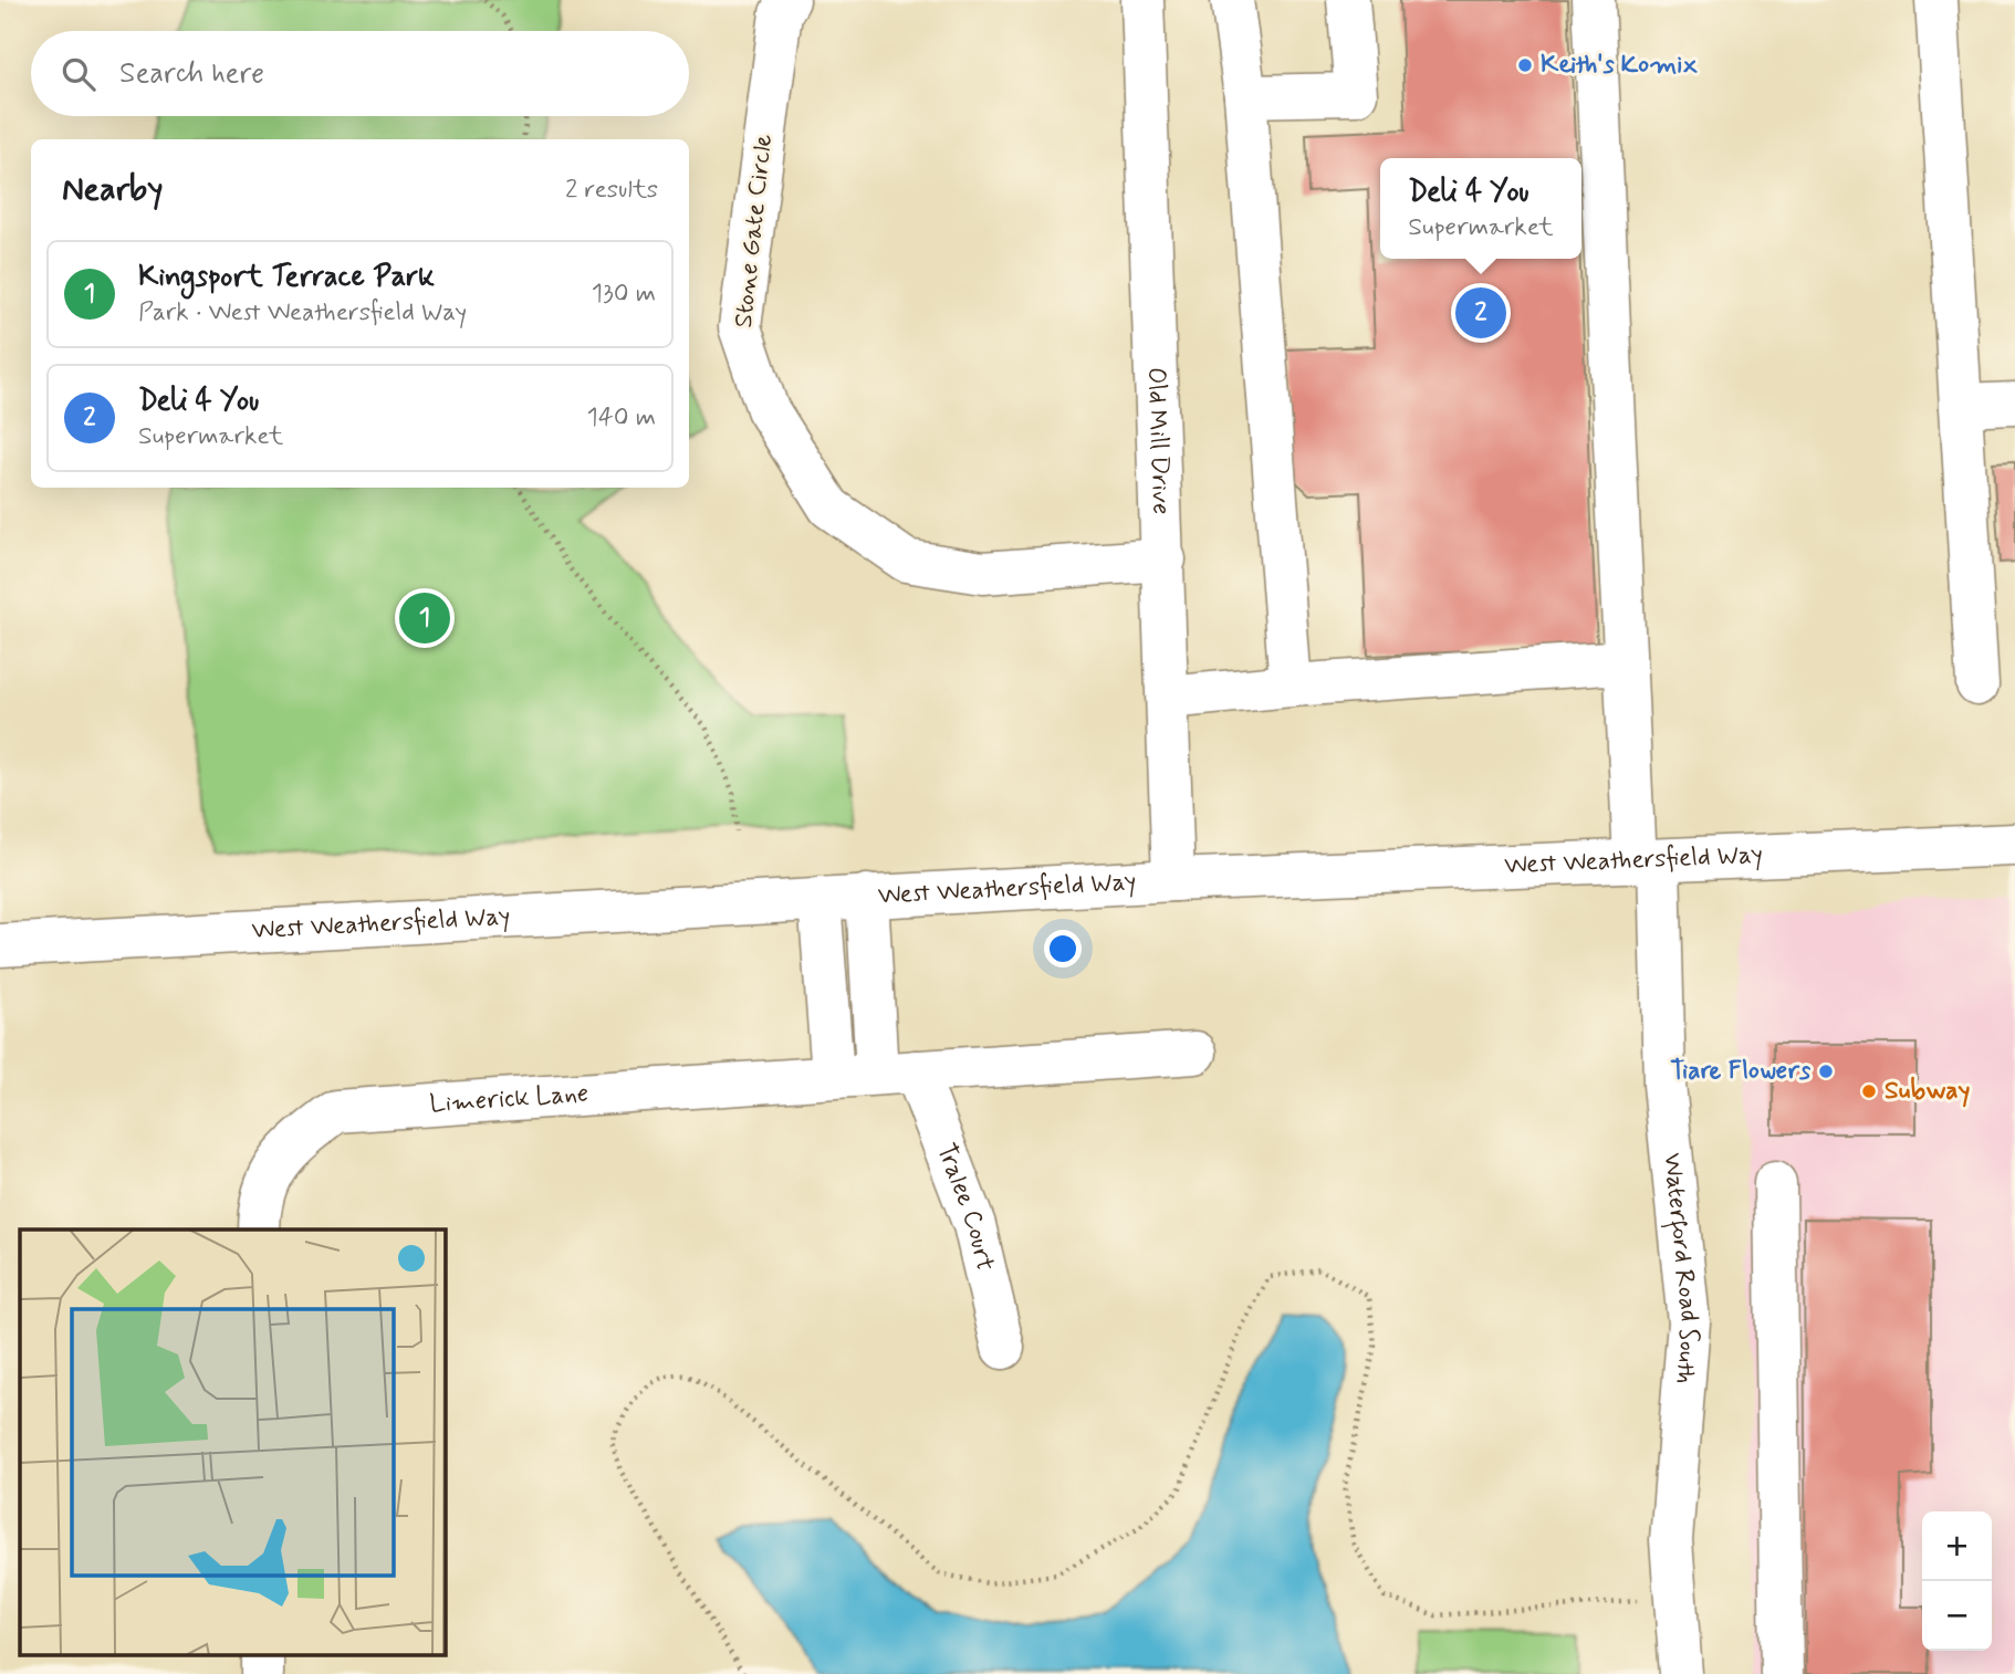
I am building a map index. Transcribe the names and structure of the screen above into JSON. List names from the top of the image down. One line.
{"streets":{"street":["Stone Gate Circle","Old Mill Drive","West Weathersfield Way","Limerick Lane","Tralee Court","Waterford Road South"]},"crossings":[["Stone Gate Circle","Old Mill Drive"],["Old Mill Drive","West Weathersfield Way"],["West Weathersfield Way","Waterford Road South"],["Limerick Lane","Tralee Court"]],"places":["Keith's Komix","Tiare Flowers","Subway"],"page":{"search":"Search here","heading":["Nearby","2 results"],"popup":["Deli 4 You","Supermarket"],"list":[{"mark":"1","name":"Kingsport Terrace Park","note":"Park · West Weathersfield Way","value":"130 m"},{"mark":"2","name":"Deli 4 You","note":"Supermarket","value":"140 m"}],"pins":["2","1"],"map_buttons":["+","−"]}}
